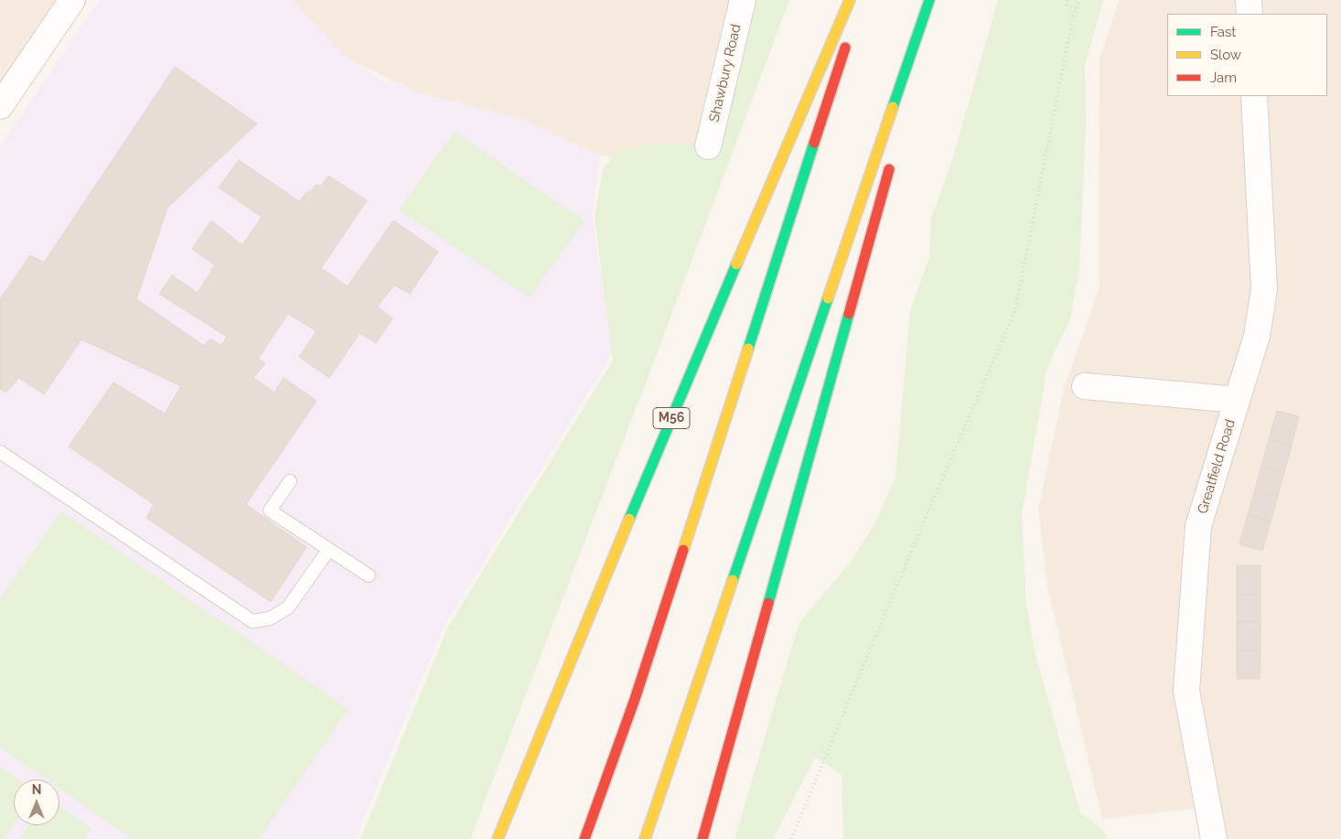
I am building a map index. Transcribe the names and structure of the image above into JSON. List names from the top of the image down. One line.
{"streets":{"highway":["M56"],"street":["Shawbury Road","Greatfield Road"]},"legend":["Fast","Slow","Jam"],"north":"top"}
